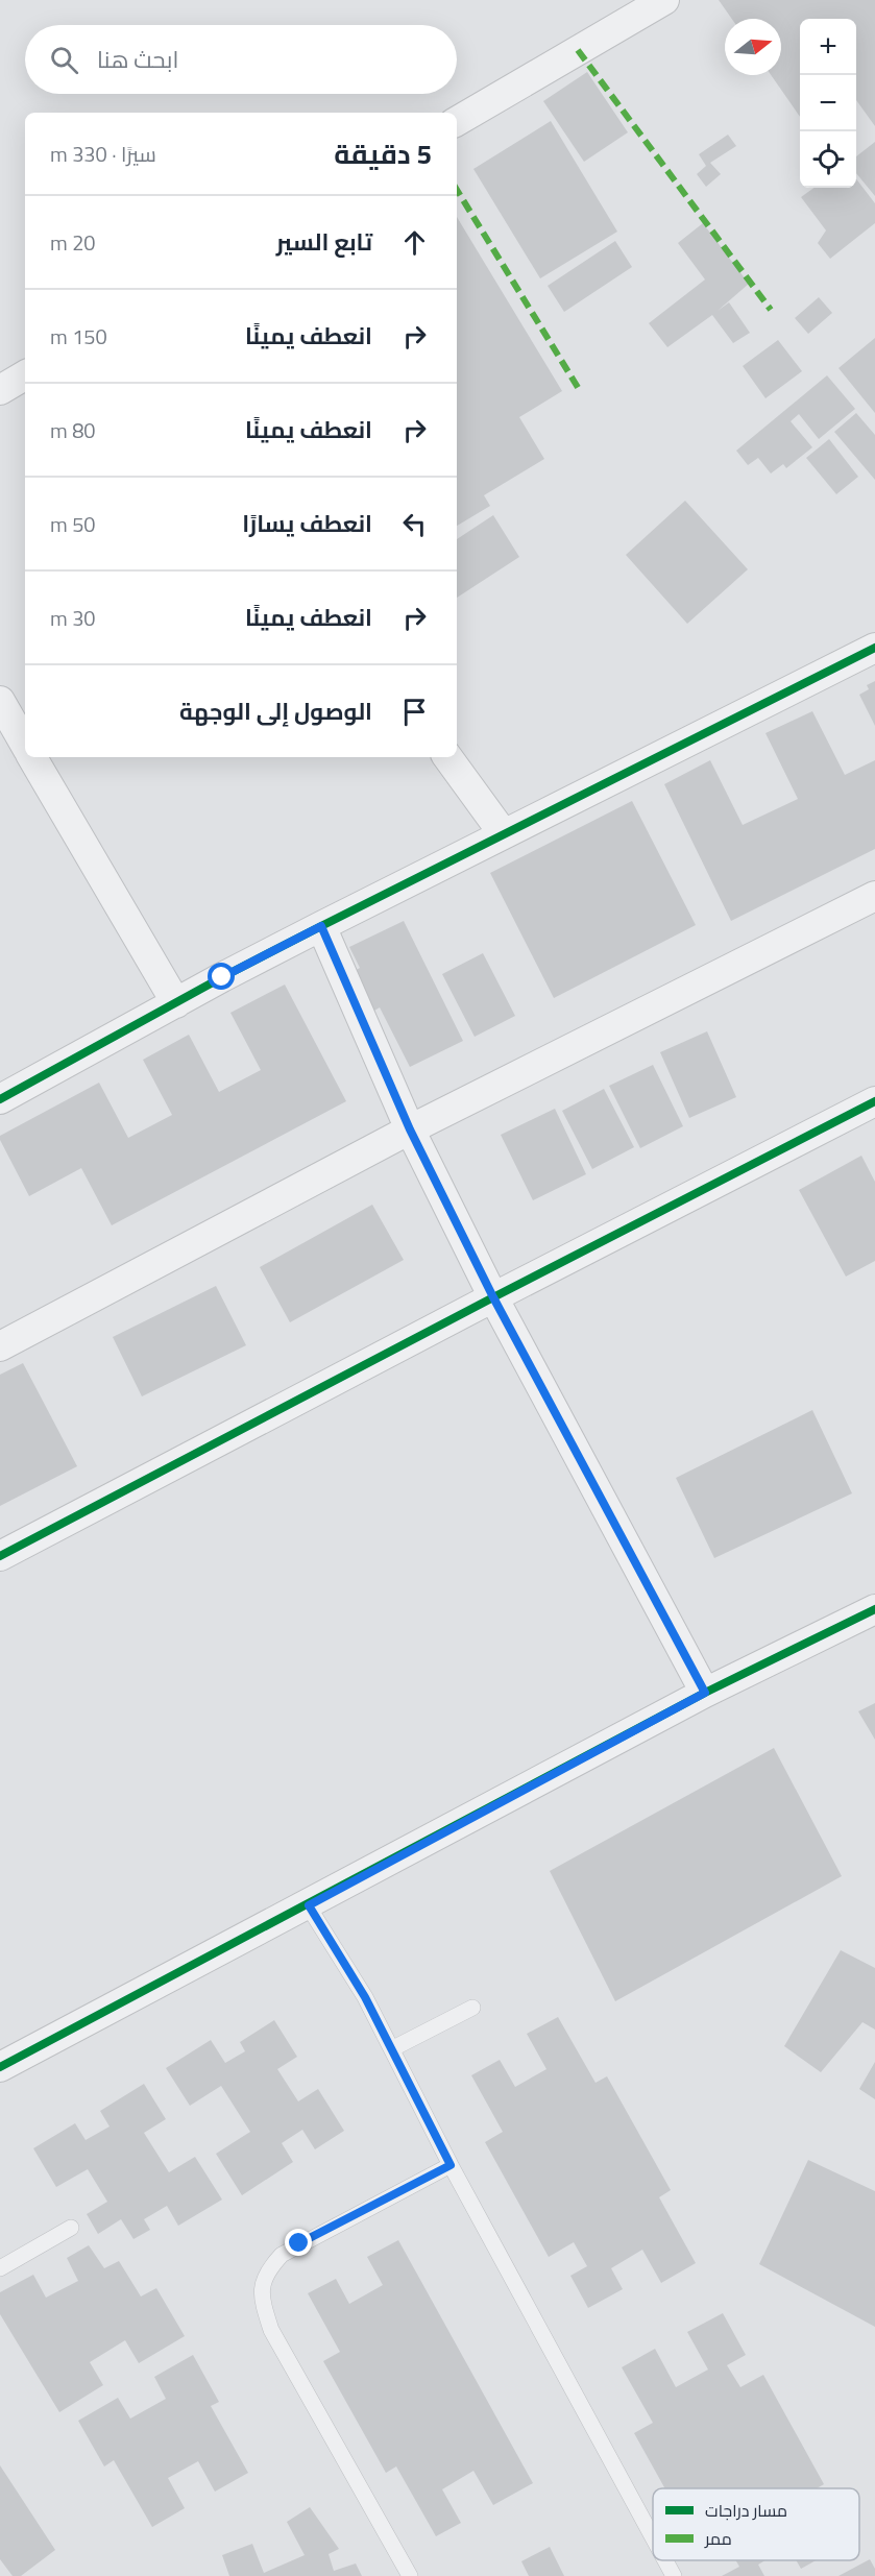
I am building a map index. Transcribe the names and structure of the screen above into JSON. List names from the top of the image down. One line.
{"legend":["مسار دراجات","ممر"],"north":"right","page":{"map_buttons":["+","−"],"search":"ابحث هنا","heading":["5 دقيقة","سيرًا · 330 m"],"list":[["تابع السير","20 m"],["انعطف يمينًا","150 m"],["انعطف يمينًا","80 m"],["انعطف يسارًا","50 m"],["انعطف يمينًا","30 m"],"الوصول إلى الوجهة"]}}
